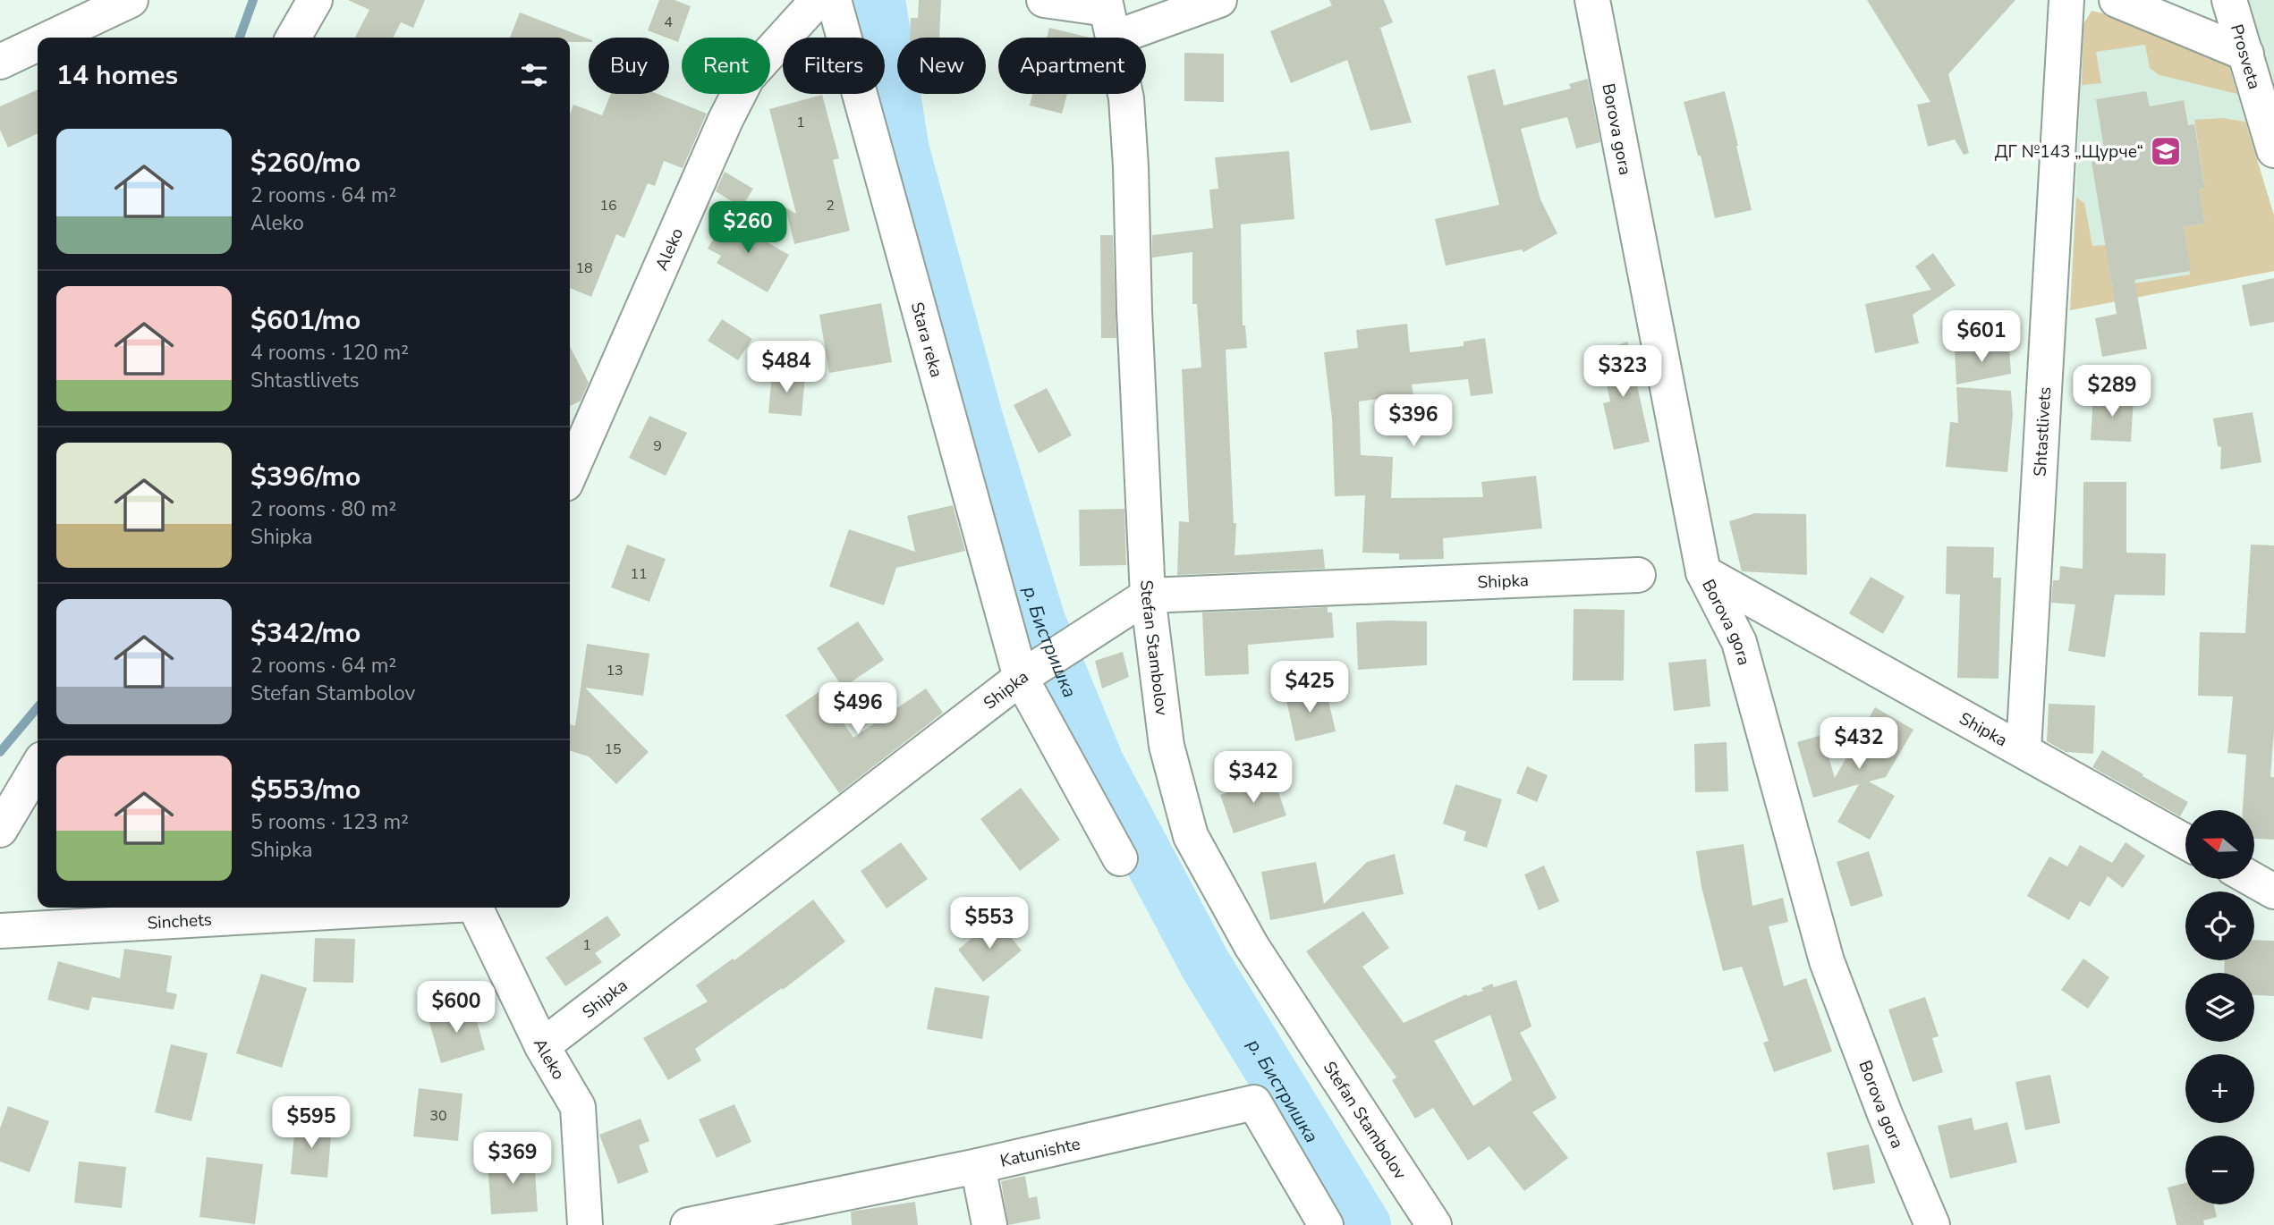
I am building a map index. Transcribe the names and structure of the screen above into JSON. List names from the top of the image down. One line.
{"streets":{"street":["Prosveta","Borova gora","Aleko","Stara reka","Shtastlivets","Shipka","Stefan Stambolov","Sinchets","Katunishte"]},"crossings":[["Borova gora","Shipka"],["Aleko","Shipka"],["Stara reka","Shipka"],["Shtastlivets","Shipka"],["Shipka","Stefan Stambolov"]],"water":["р. Бистришка"],"places":{"school or university":["ДГ №143 „Щурче“"]},"house_numbers":["4","1","16","2","18","9","11","13","15","1","30"],"north":"left","page":{"chip":["Buy","Rent","Filters","New","Apartment"],"heading":"14 homes","list":[{"name":"$260/mo","note":"2 rooms · 64 m² · Aleko"},{"name":"$601/mo","note":"4 rooms · 120 m² · Shtastlivets"},{"name":"$396/mo","note":"2 rooms · 80 m² · Shipka"},{"name":"$342/mo","note":"2 rooms · 64 m² · Stefan Stambolov"},{"name":"$553/mo","note":"5 rooms · 123 m² · Shipka"}],"price":["$260","$601","$484","$323","$289","$396","$425","$496","$432","$342","$553","$600","$595","$369"],"map_buttons":["+","−"]}}
